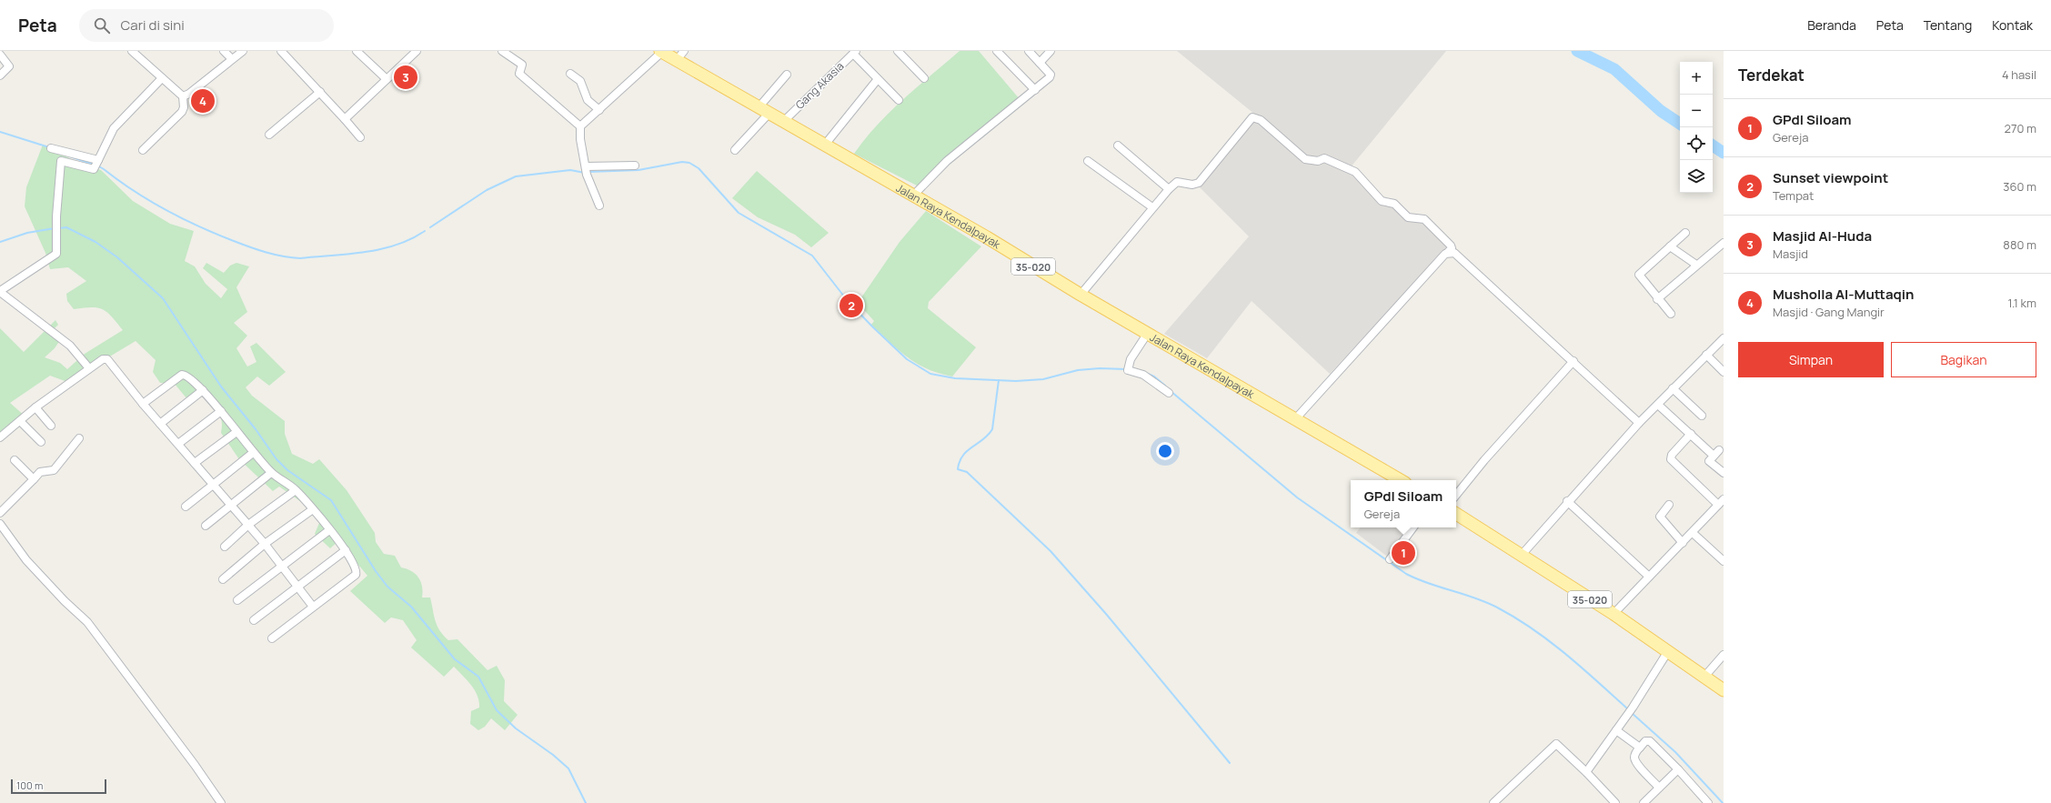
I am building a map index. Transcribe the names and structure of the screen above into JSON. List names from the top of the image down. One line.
{"streets":{"main road":["Jalan Raya Kendalpayak","35-020"],"street":["Gang Akasia"]},"crossings":[["Gang Akasia","Jalan Raya Kendalpayak"]],"scale_bar":"100 m","page":{"header":"Peta","search":"Cari di sini","nav":["Beranda","Peta","Tentang","Kontak"],"heading":["Terdekat","4 hasil"],"map_buttons":["+","−"],"pins":["3","4","2","1"],"list":[{"mark":"1","name":"GPdI Siloam","note":"Gereja","value":"270 m"},{"mark":"2","name":"Sunset viewpoint","note":"Tempat","value":"360 m"},{"mark":"3","name":"Masjid Al-Huda","note":"Masjid","value":"880 m"},{"mark":"4","name":"Musholla Al-Muttaqin","note":"Masjid · Gang Mangir","value":"1.1 km"}],"buttons":["Simpan","Bagikan"],"popup":["GPdI Siloam","Gereja"],"scale":"100 m"}}
